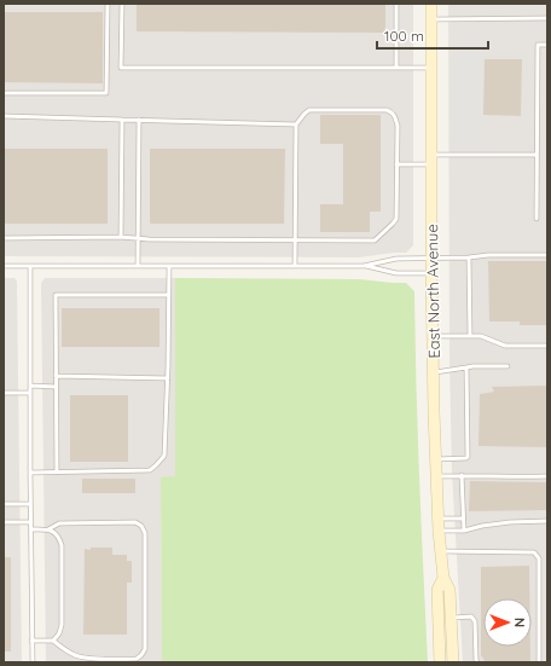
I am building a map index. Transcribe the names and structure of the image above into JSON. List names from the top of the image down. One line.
{"streets":{"street":["East North Avenue"]},"scale_bar":"100 m","north":"right"}
